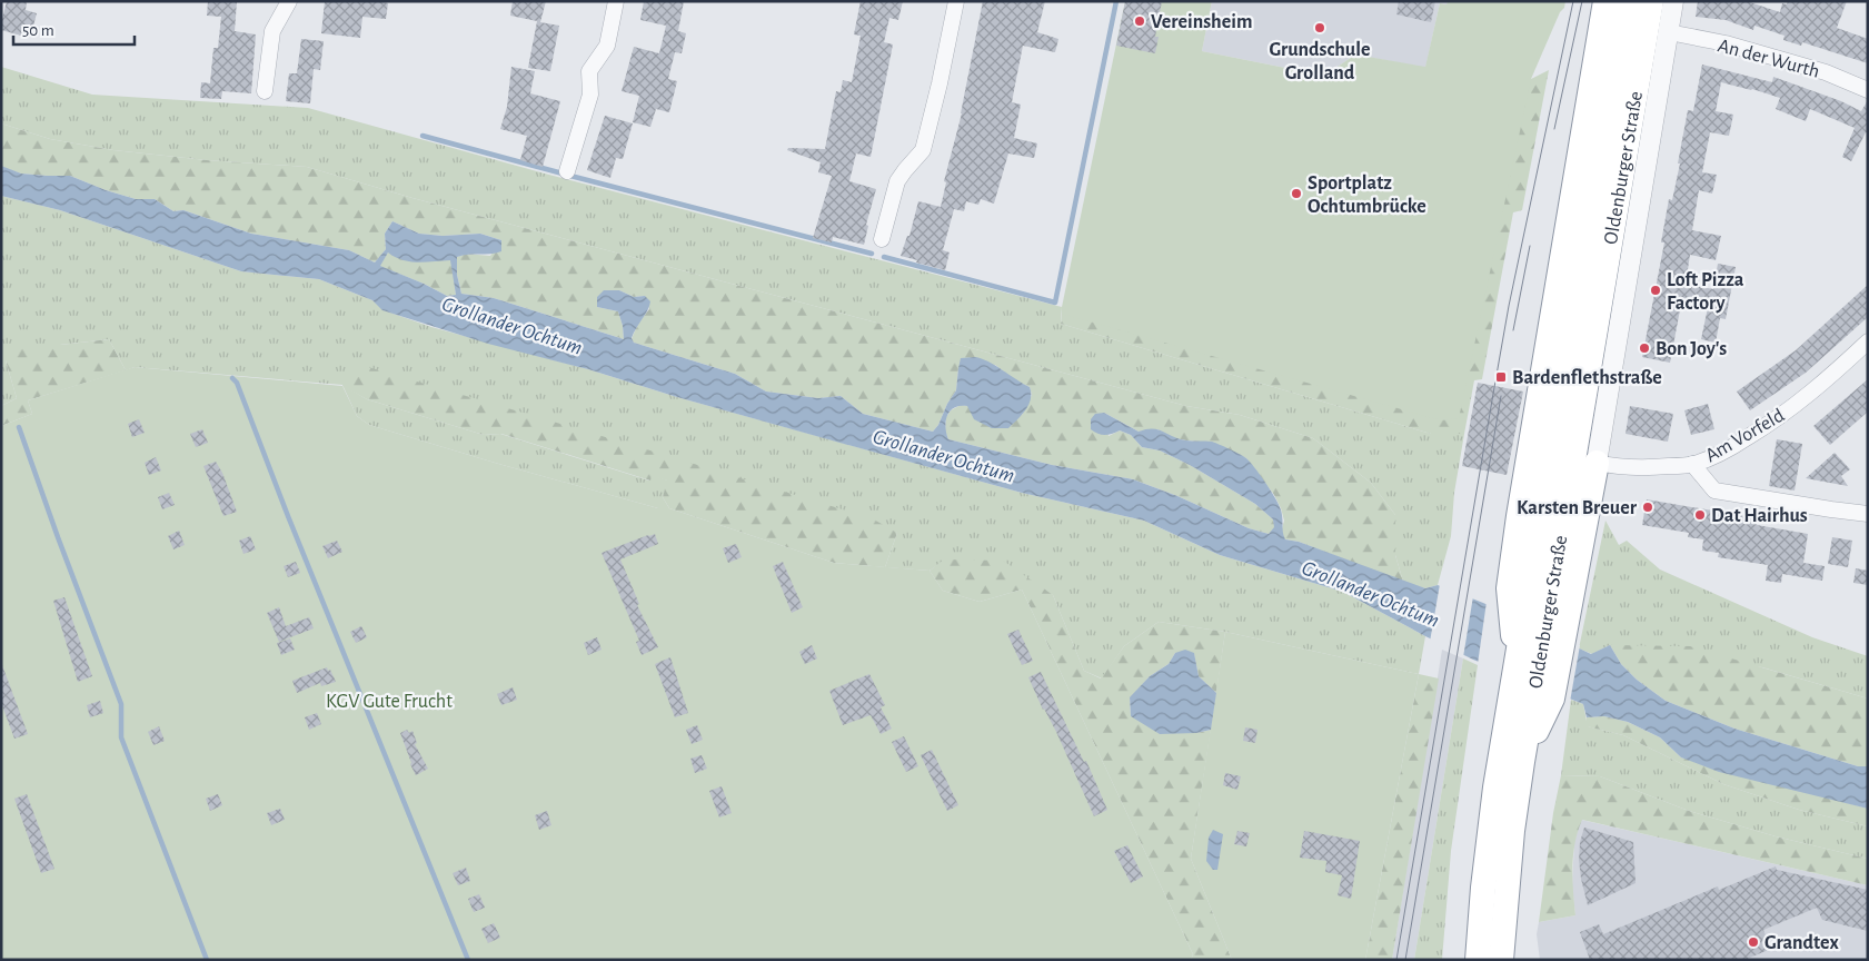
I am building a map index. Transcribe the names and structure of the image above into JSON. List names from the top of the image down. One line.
{"streets":{"highway":["Oldenburger Straße"],"street":["An der Wurth","Am Vorfeld"]},"water":["Grollander Ochtum"],"parks":["KGV Gute Frucht"],"places":{"other":["Vereinsheim","Grundschule Grolland","Sportplatz Ochtumbrücke","Loft Pizza Factory","Bon Joy's","Karsten Breuer","Dat Hairhus","Grandtex"],"transit":["Bardenflethstraße"]},"scale_bar":"50 m"}
